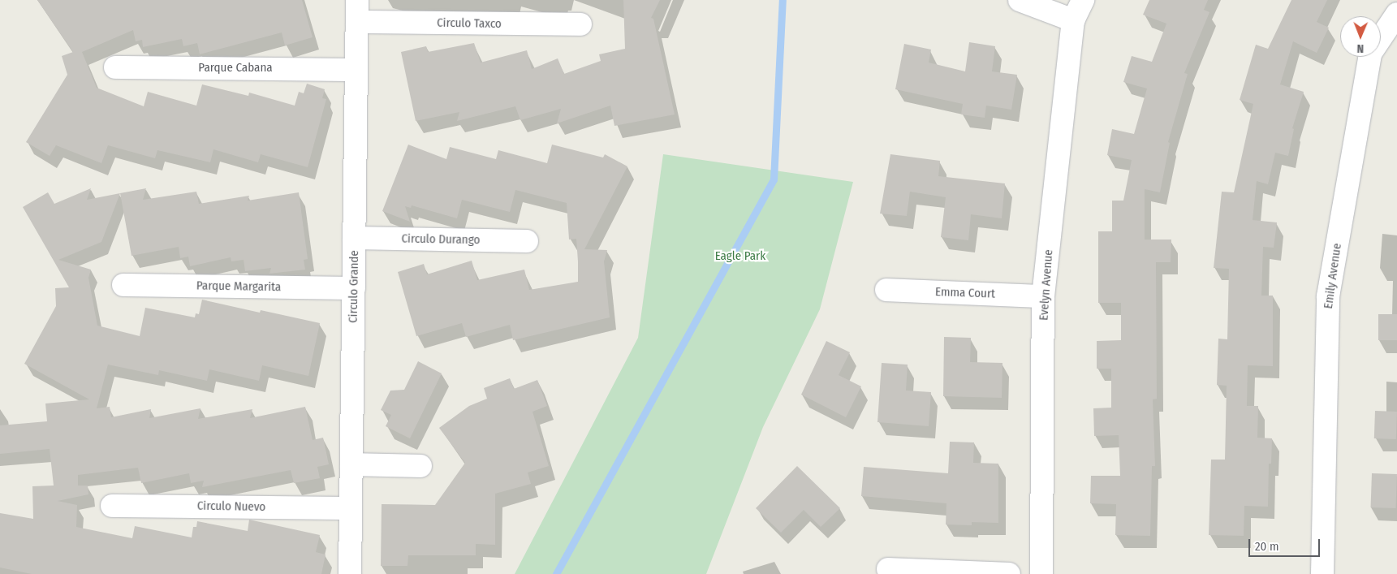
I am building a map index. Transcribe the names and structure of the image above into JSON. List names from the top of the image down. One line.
{"streets":{"street":["Circulo Taxco","Parque Cabana","Circulo Durango","Emily Avenue","Evelyn Avenue","Parque Margarita","Circulo Grande","Emma Court","Circulo Nuevo"]},"crossings":[["Circulo Taxco","Circulo Grande"],["Parque Cabana","Circulo Grande"],["Circulo Durango","Circulo Grande"],["Evelyn Avenue","Emma Court"],["Parque Margarita","Circulo Grande"],["Circulo Grande","Circulo Nuevo"]],"parks":["Eagle Park"],"scale_bar":"20 m","north":"bottom"}
